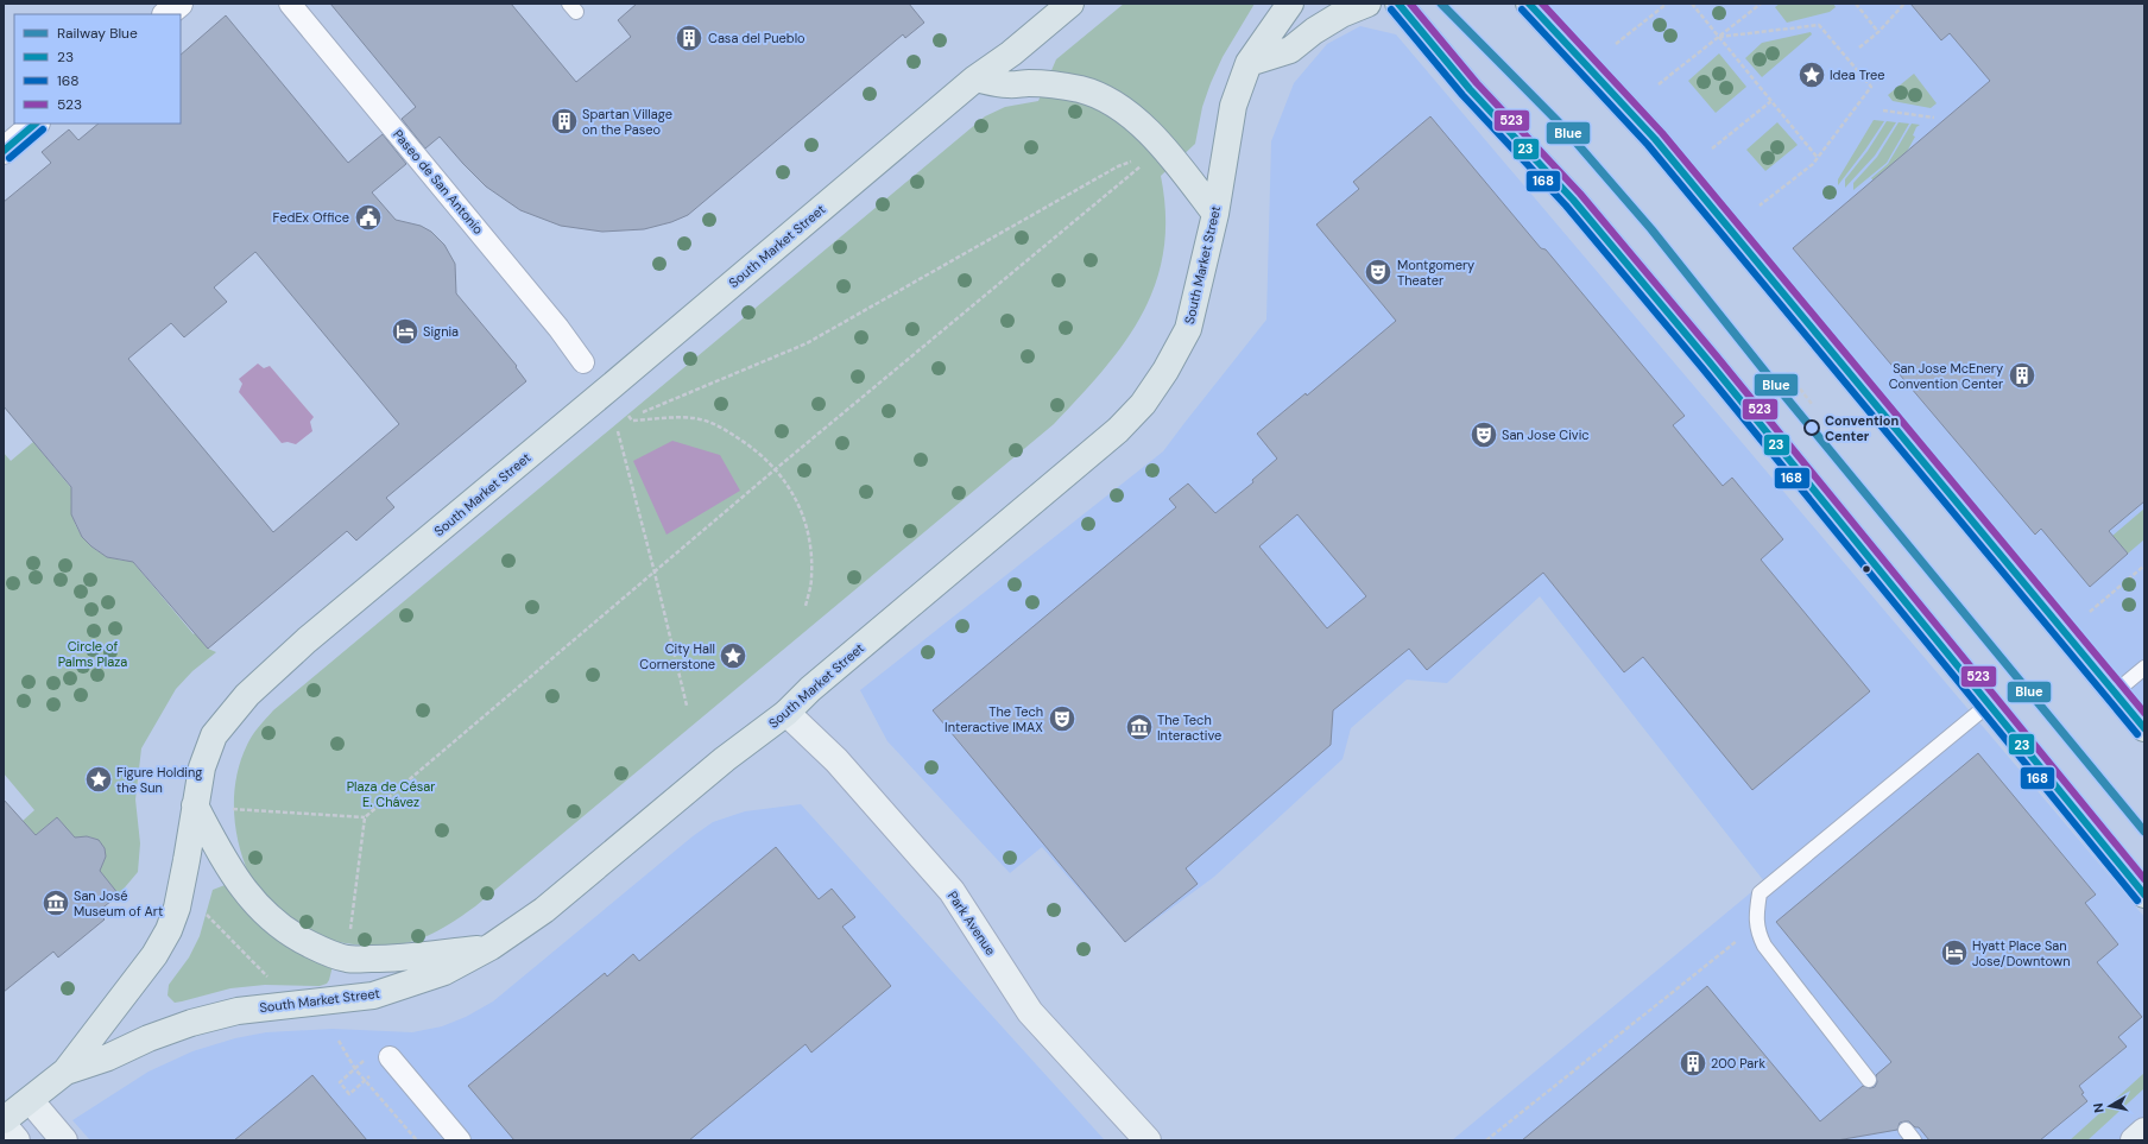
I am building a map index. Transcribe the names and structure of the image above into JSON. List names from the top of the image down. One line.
{"streets":{"main road":["South Market Street","Park Avenue"],"street":["Paseo de San Antonio"]},"crossings":[["South Market Street","Park Avenue"]],"parks":["Circle of Palms Plaza","Plaza de César E. Chávez"],"places":{"building":["Casa del Pueblo","Spartan Village on the Paseo","San Jose McEnery Convention Center","200 Park"],"place":["Idea Tree","City Hall Cornerstone","Figure Holding the Sun"],"public building":["FedEx Office"],"theatre":["Montgomery Theater","San Jose Civic","The Tech Interactive IMAX"],"hotel":["Signia","Hyatt Place San Jose/Downtown"],"other":["Convention Center"],"museum":["The Tech Interactive","San José Museum of Art"]},"lines":["rail line Blue","transit line 23","transit line 523","transit line 168"],"legend":["Railway Blue","23","168","523"],"north":"left"}
